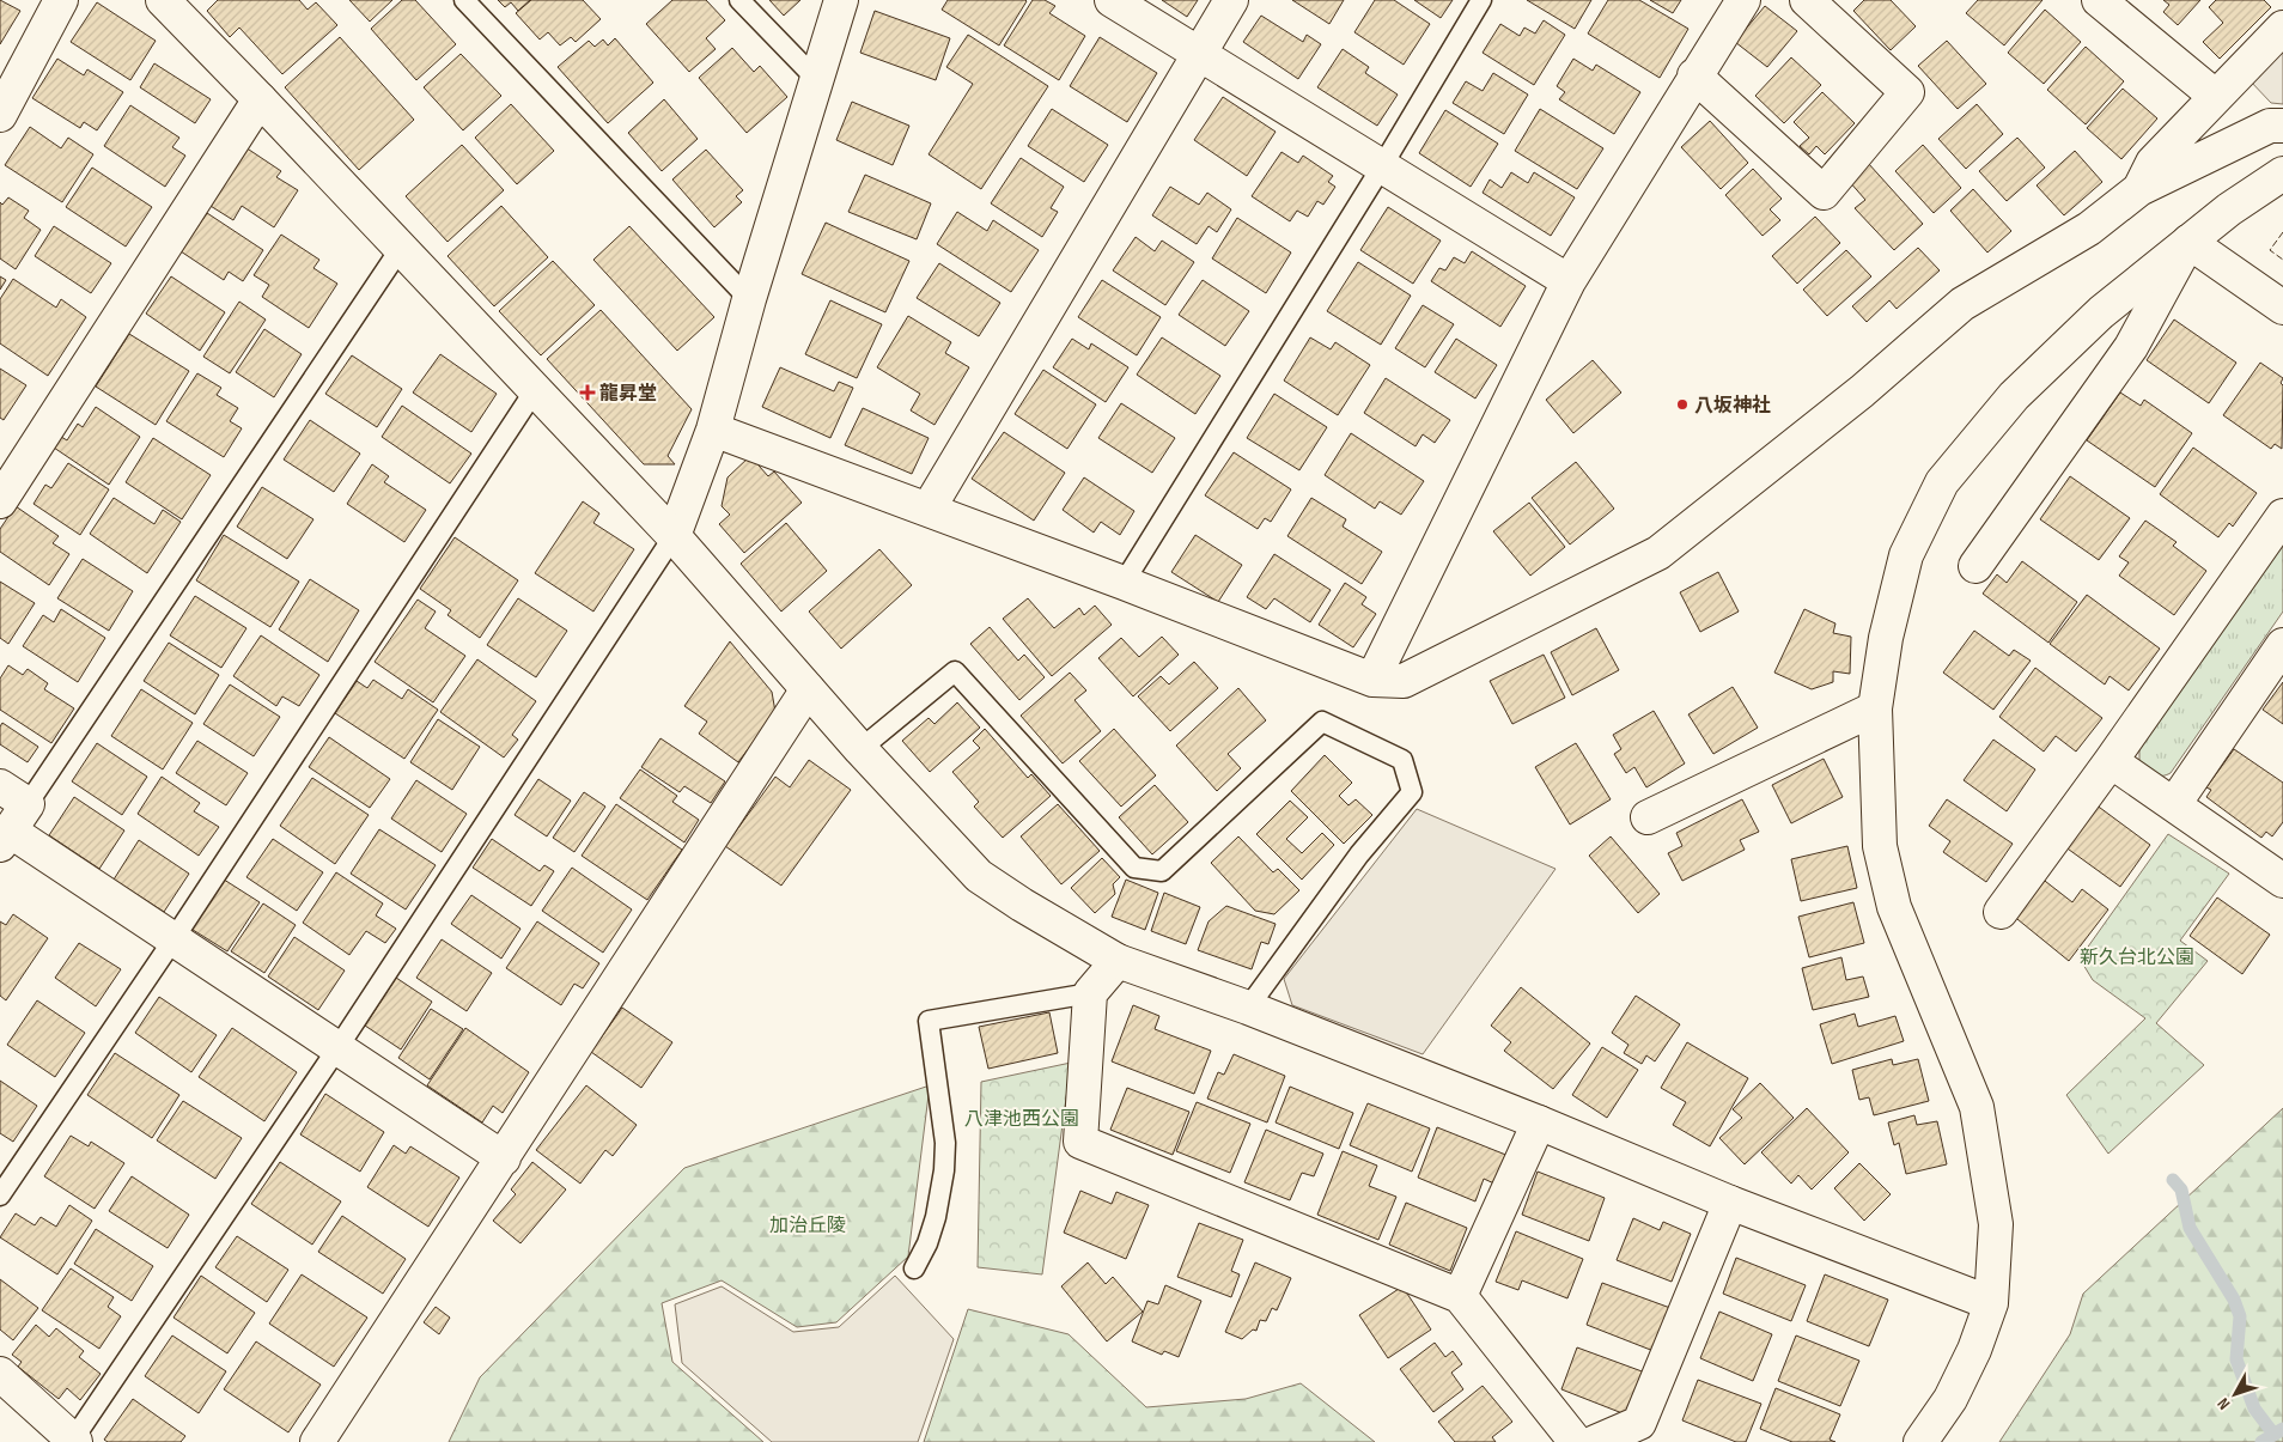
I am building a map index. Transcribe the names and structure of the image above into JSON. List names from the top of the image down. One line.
{"parks":["新久台北公園","八津池西公園","加治丘陵"],"places":{"health":["龍昇堂"],"other":["八坂神社"]},"north":"bottom left"}
